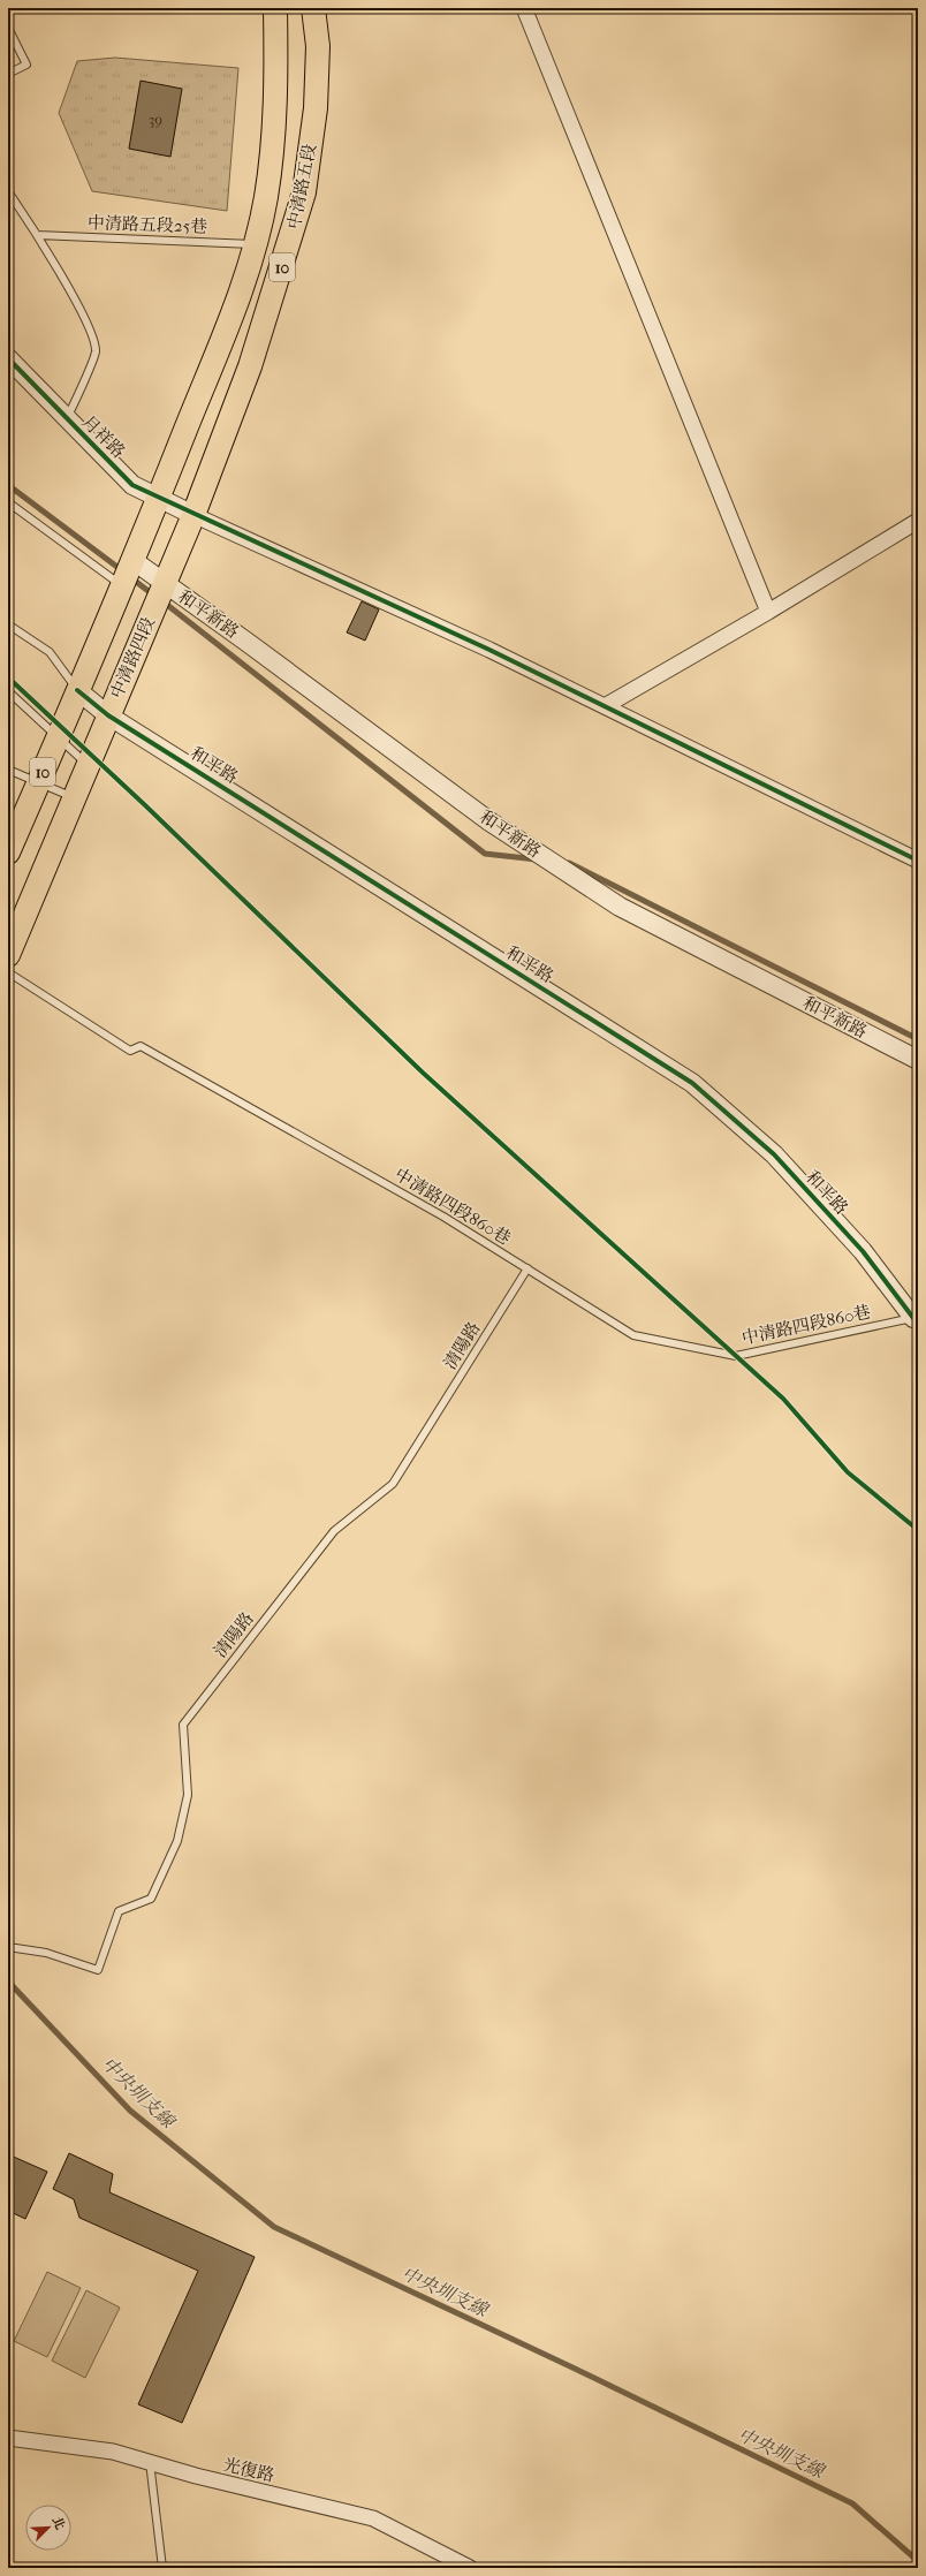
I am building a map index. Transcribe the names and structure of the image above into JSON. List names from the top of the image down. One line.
{"streets":{"main road":["中清路五段","10","中清路四段"],"street":["月祥路","和平新路","和平路","光復路"],"lane":["中清路五段25巷","中清路四段860巷","清陽路"]},"crossings":[["中清路五段","中清路五段25巷"],["中清路五段","10"],["中清路五段","月祥路"],["中清路五段","中清路四段"],["10","月祥路"],["10","和平新路"],["10","和平路"],["月祥路","中清路四段"],["和平新路","中清路四段"],["中清路四段","和平路"],["和平路","中清路四段860巷"],["中清路四段860巷","清陽路"]],"water":["中央圳支線"],"house_numbers":["39"],"north":"top right"}
